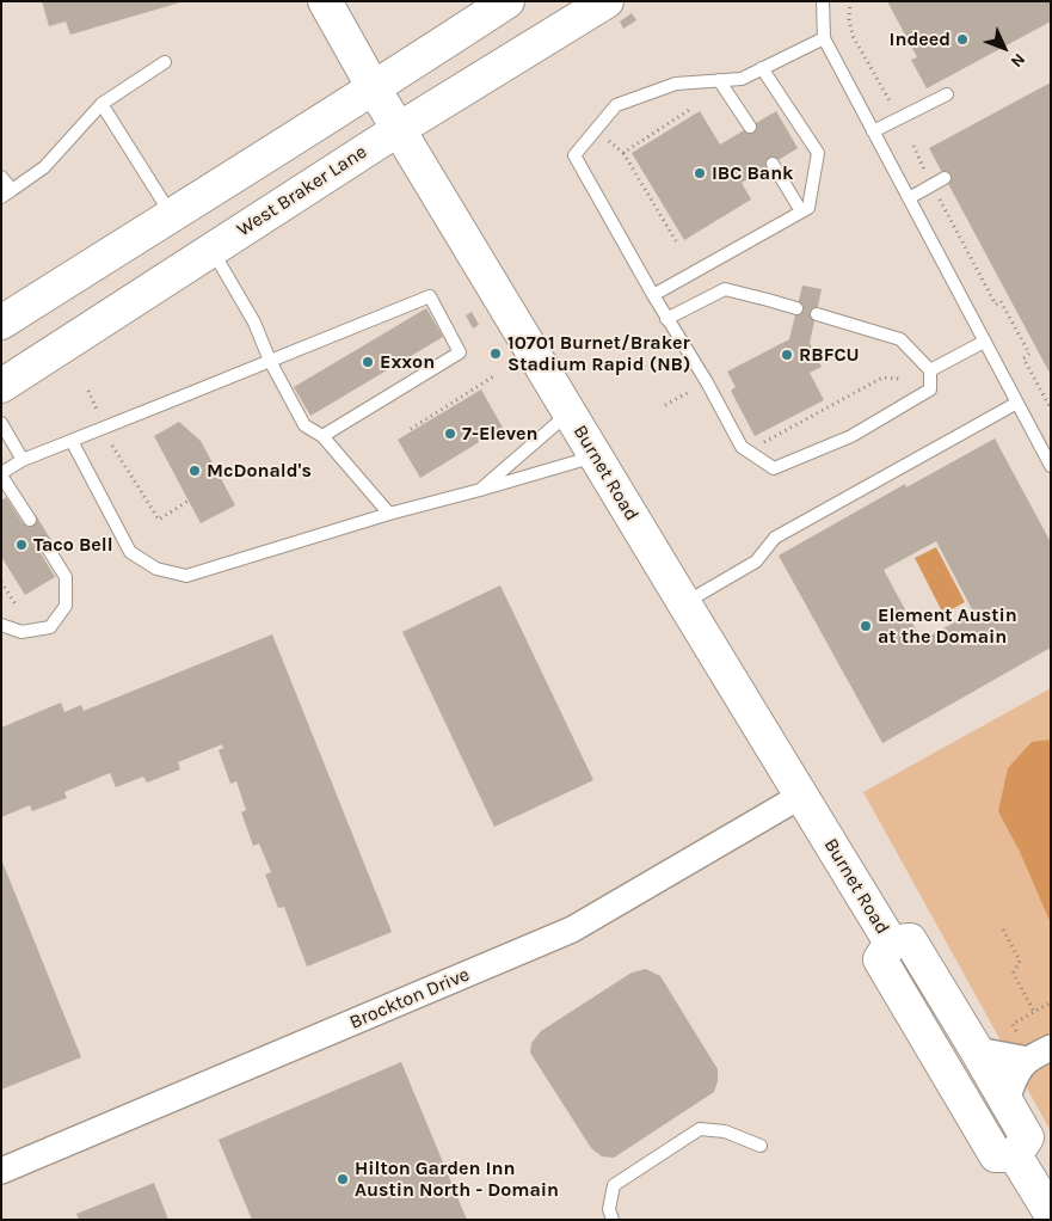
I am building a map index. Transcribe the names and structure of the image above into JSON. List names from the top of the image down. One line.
{"streets":{"main road":["West Braker Lane","Burnet Road"],"street":["Brockton Drive"]},"crossings":[["West Braker Lane","Burnet Road"],["Burnet Road","Brockton Drive"]],"places":["Indeed","IBC Bank","10701 Burnet/Braker Stadium Rapid (NB)","RBFCU","Exxon","7-Eleven","McDonald's","Taco Bell","Element Austin at the Domain","Hilton Garden Inn Austin North - Domain"],"north":"bottom right"}
